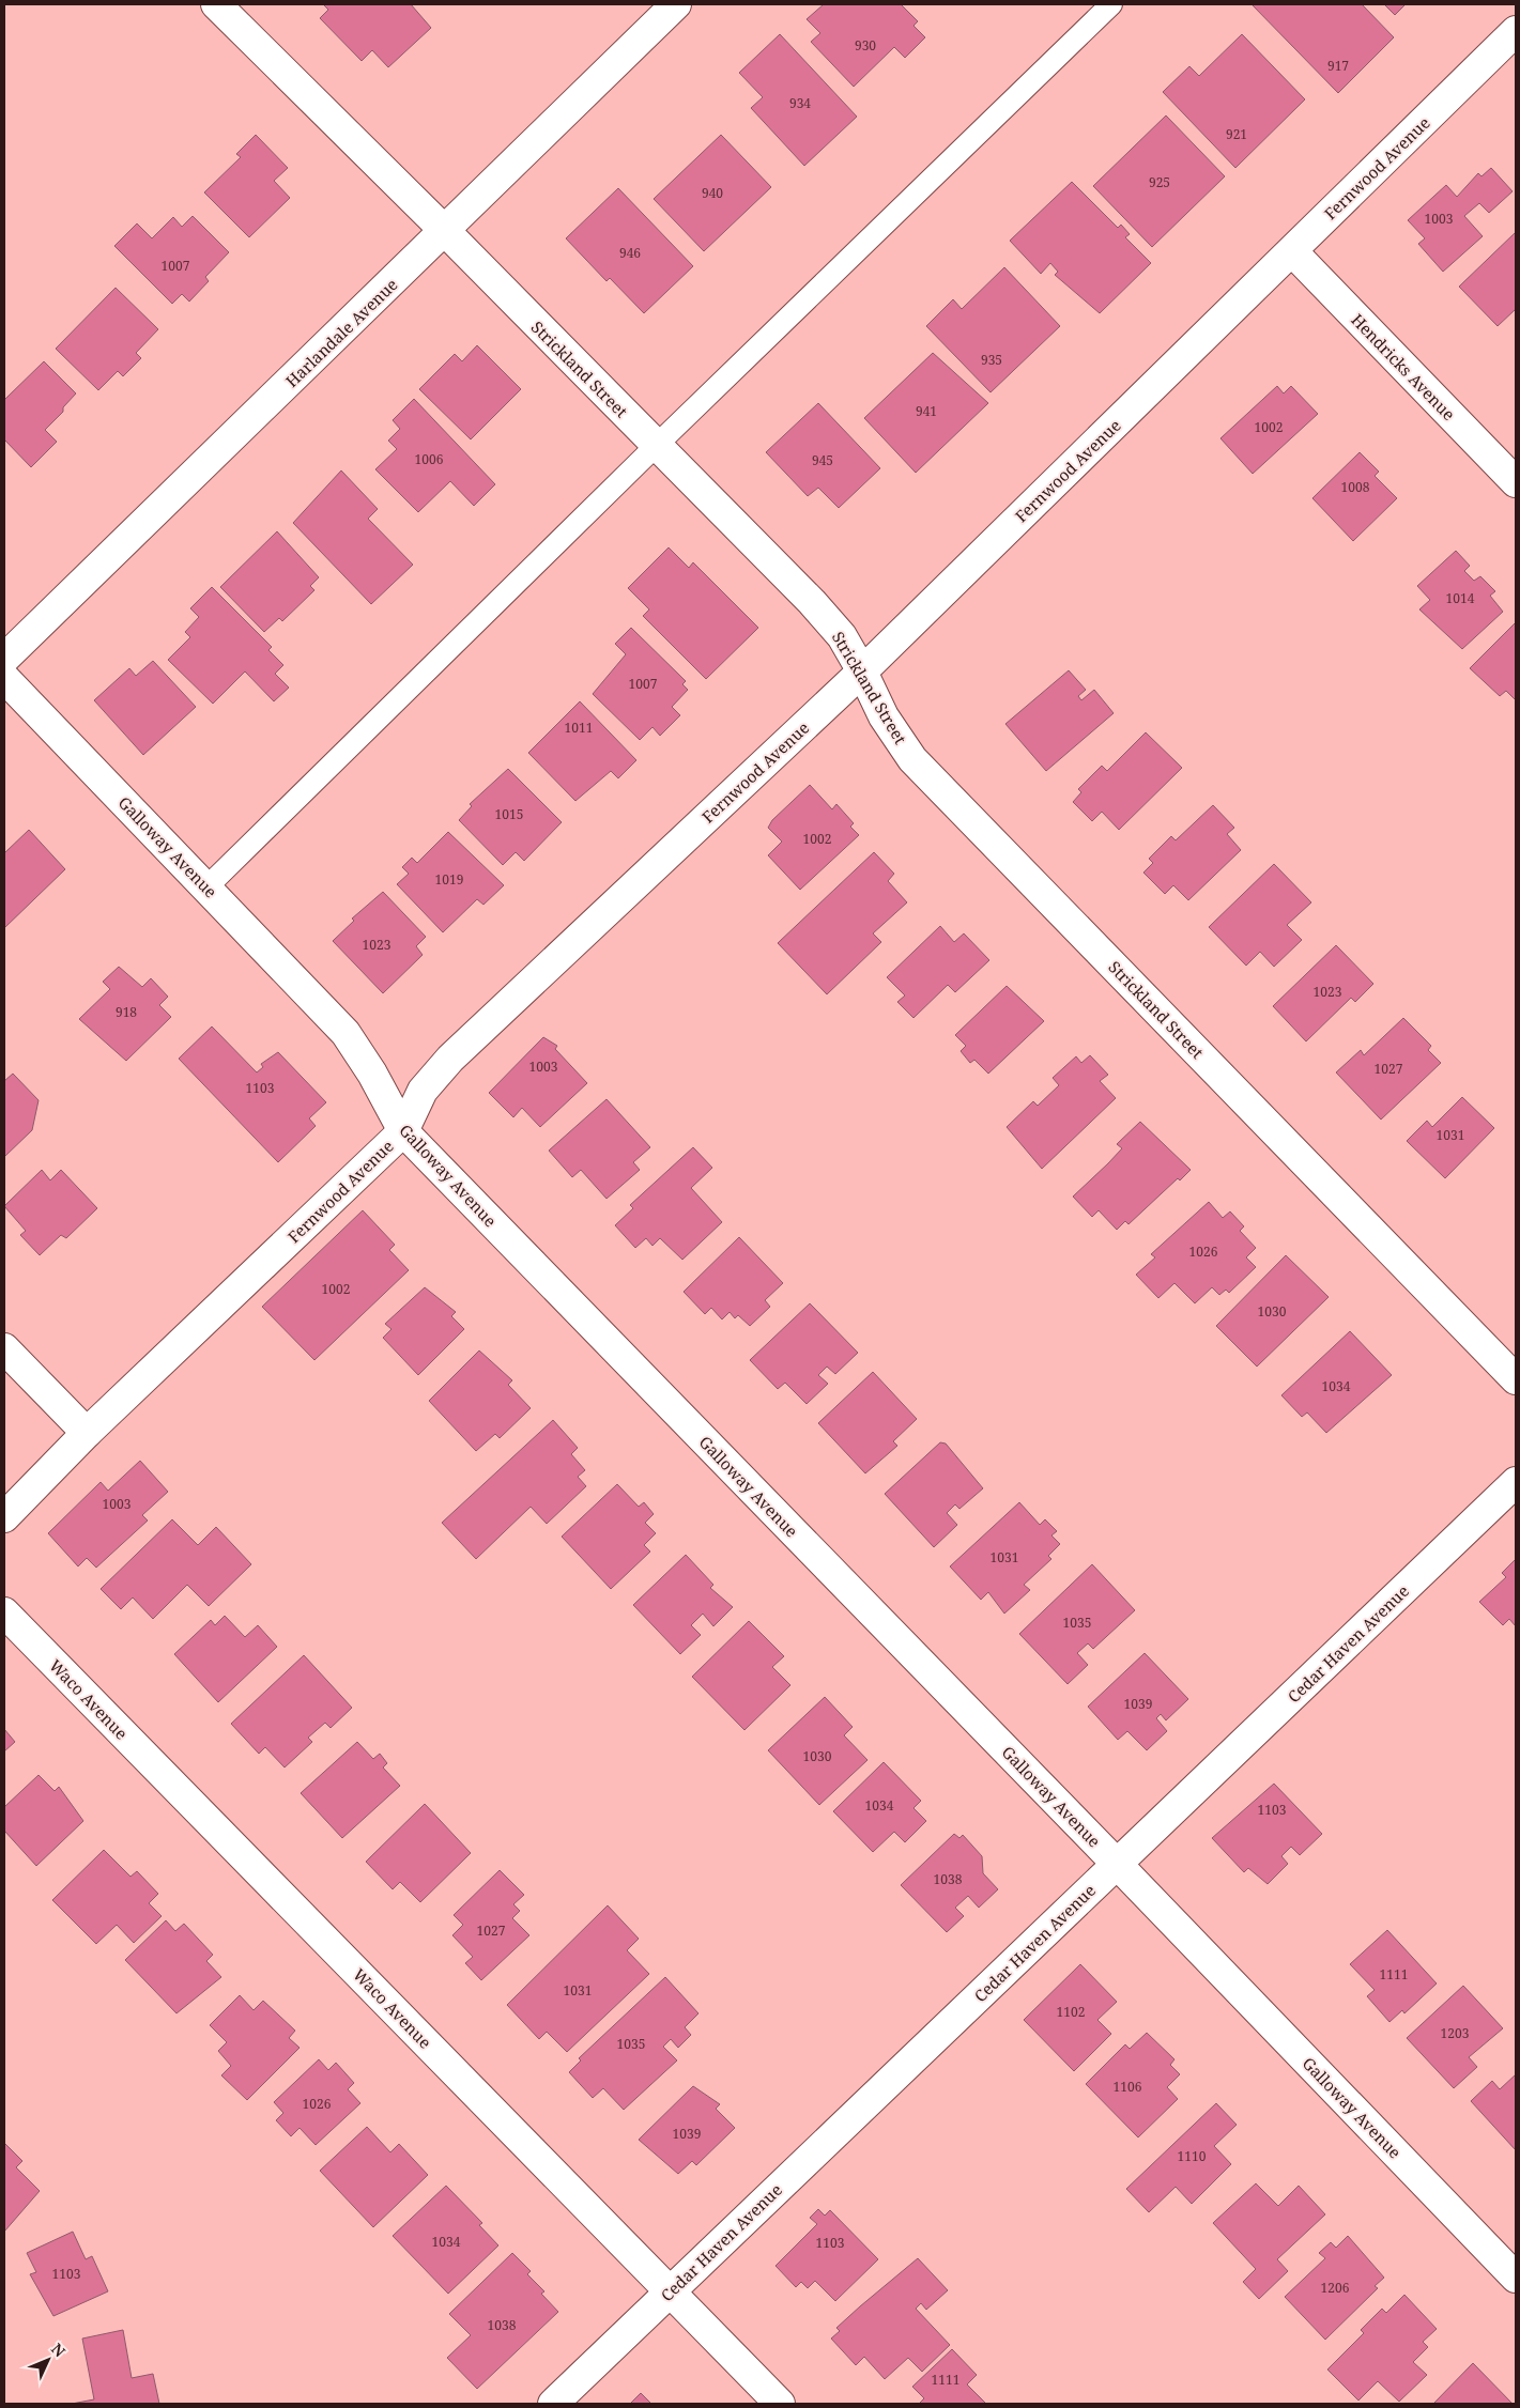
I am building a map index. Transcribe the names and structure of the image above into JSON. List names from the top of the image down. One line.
{"streets":{"street":["Fernwood Avenue","Harlandale Avenue","Hendricks Avenue","Strickland Street","Galloway Avenue","Cedar Haven Avenue","Waco Avenue"]},"crossings":[["Fernwood Avenue","Hendricks Avenue"],["Fernwood Avenue","Strickland Street"],["Fernwood Avenue","Galloway Avenue"],["Harlandale Avenue","Strickland Street"],["Galloway Avenue","Cedar Haven Avenue"],["Cedar Haven Avenue","Waco Avenue"]],"house_numbers":["930","917","934","921","925","940","1003","946","1007","935","941","1002","1006","945","1008","1014","1007","1011","1015","1002","1019","1023","1023","918","1003","1027","1103","1031","1026","1002","1030","1034","1003","1031","1035","1039","1030","1034","1103","1038","1027","1111","1031","1102","1203","1035","1106","1026","1039","1110","1034","1103","1103","1206","1038","1111"],"north":"top right"}
